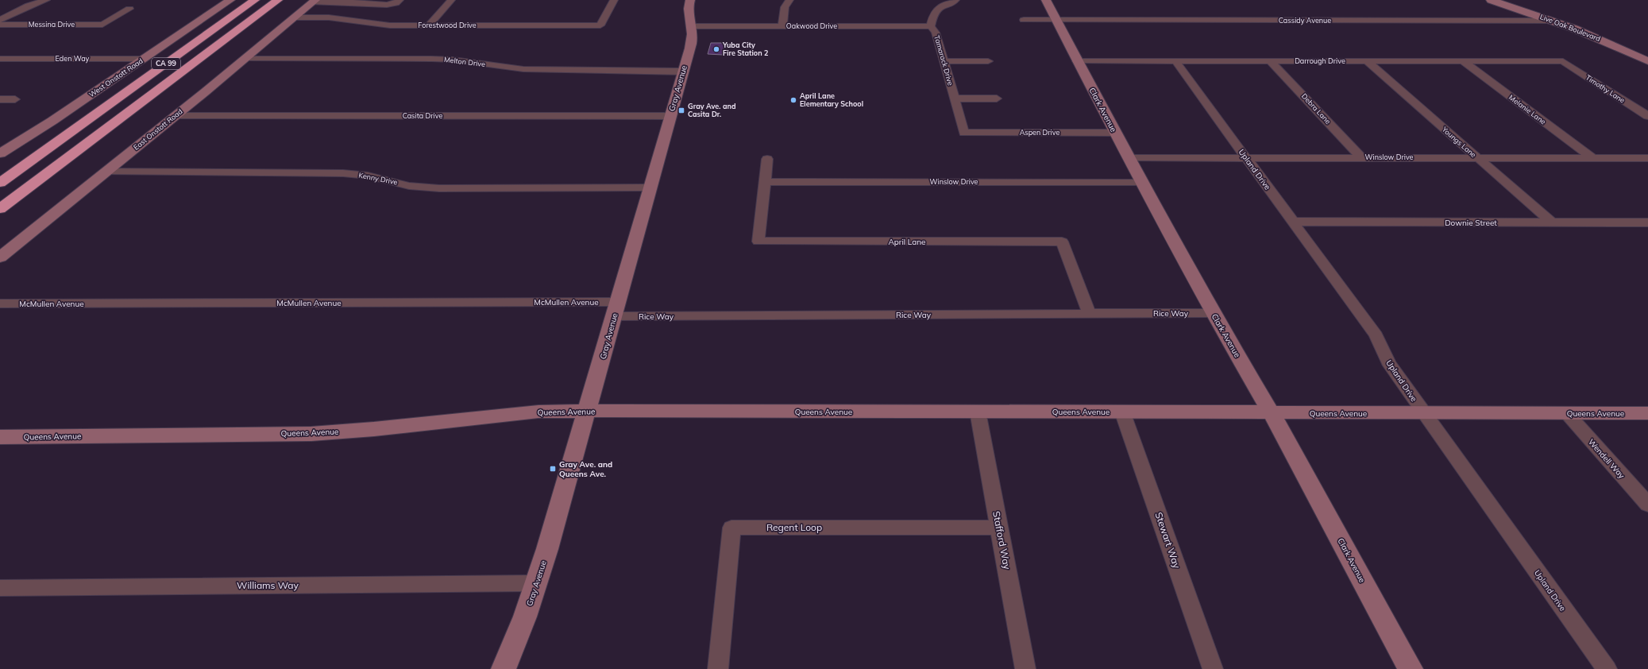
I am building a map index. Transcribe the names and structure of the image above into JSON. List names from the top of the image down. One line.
{"streets":{"highway":["CA 99"],"street":["Cassidy Avenue","Messina Drive","Forestwood Drive","Oakwood Drive","Live Oak Boulevard","Eden Way","Tamarack Drive","Darrough Drive","Melton Drive","West Onstott Road","Gray Avenue","Timothy Lane","Debra Lane","Clark Avenue","Melanie Lane","Casita Drive","East Onstott Road","Aspen Drive","Youngs Lane","Winslow Drive","Upland Drive","Kenny Drive","Downie Street","April Lane","McMullen Avenue","Rice Way","Queens Avenue","Wendell Way","Regent Loop","Stafford Way","Stewart Way","Williams Way"]},"crossings":[["Cassidy Avenue","Live Oak Boulevard"],["Cassidy Avenue","Clark Avenue"],["Forestwood Drive","East Onstott Road"],["Oakwood Drive","Tamarack Drive"],["Oakwood Drive","Gray Avenue"],["Eden Way","West Onstott Road"],["Tamarack Drive","Aspen Drive"],["Darrough Drive","Timothy Lane"],["Darrough Drive","Debra Lane"],["Darrough Drive","Clark Avenue"],["Darrough Drive","Melanie Lane"],["Darrough Drive","Youngs Lane"],["Darrough Drive","Upland Drive"],["Melton Drive","Gray Avenue"],["Melton Drive","East Onstott Road"],["Gray Avenue","Casita Drive"],["Gray Avenue","Kenny Drive"],["Gray Avenue","McMullen Avenue"],["Gray Avenue","Rice Way"],["Gray Avenue","Queens Avenue"],["Gray Avenue","Williams Way"],["Debra Lane","Winslow Drive"],["Clark Avenue","Aspen Drive"],["Clark Avenue","Winslow Drive"],["Clark Avenue","Rice Way"],["Clark Avenue","Queens Avenue"],["Melanie Lane","Winslow Drive"],["Casita Drive","East Onstott Road"],["East Onstott Road","Kenny Drive"],["Youngs Lane","Winslow Drive"],["Youngs Lane","Downie Street"],["Winslow Drive","Upland Drive"],["Winslow Drive","April Lane"],["Upland Drive","Downie Street"],["Upland Drive","Queens Avenue"],["April Lane","Rice Way"],["Queens Avenue","Wendell Way"],["Queens Avenue","Stafford Way"],["Queens Avenue","Stewart Way"],["Regent Loop","Stafford Way"]],"places":{"other":["Yuba City Fire Station 2","April Lane Elementary School"],"transit":["Gray Ave. and Casita Dr.","Gray Ave. and Queens Ave."]}}
